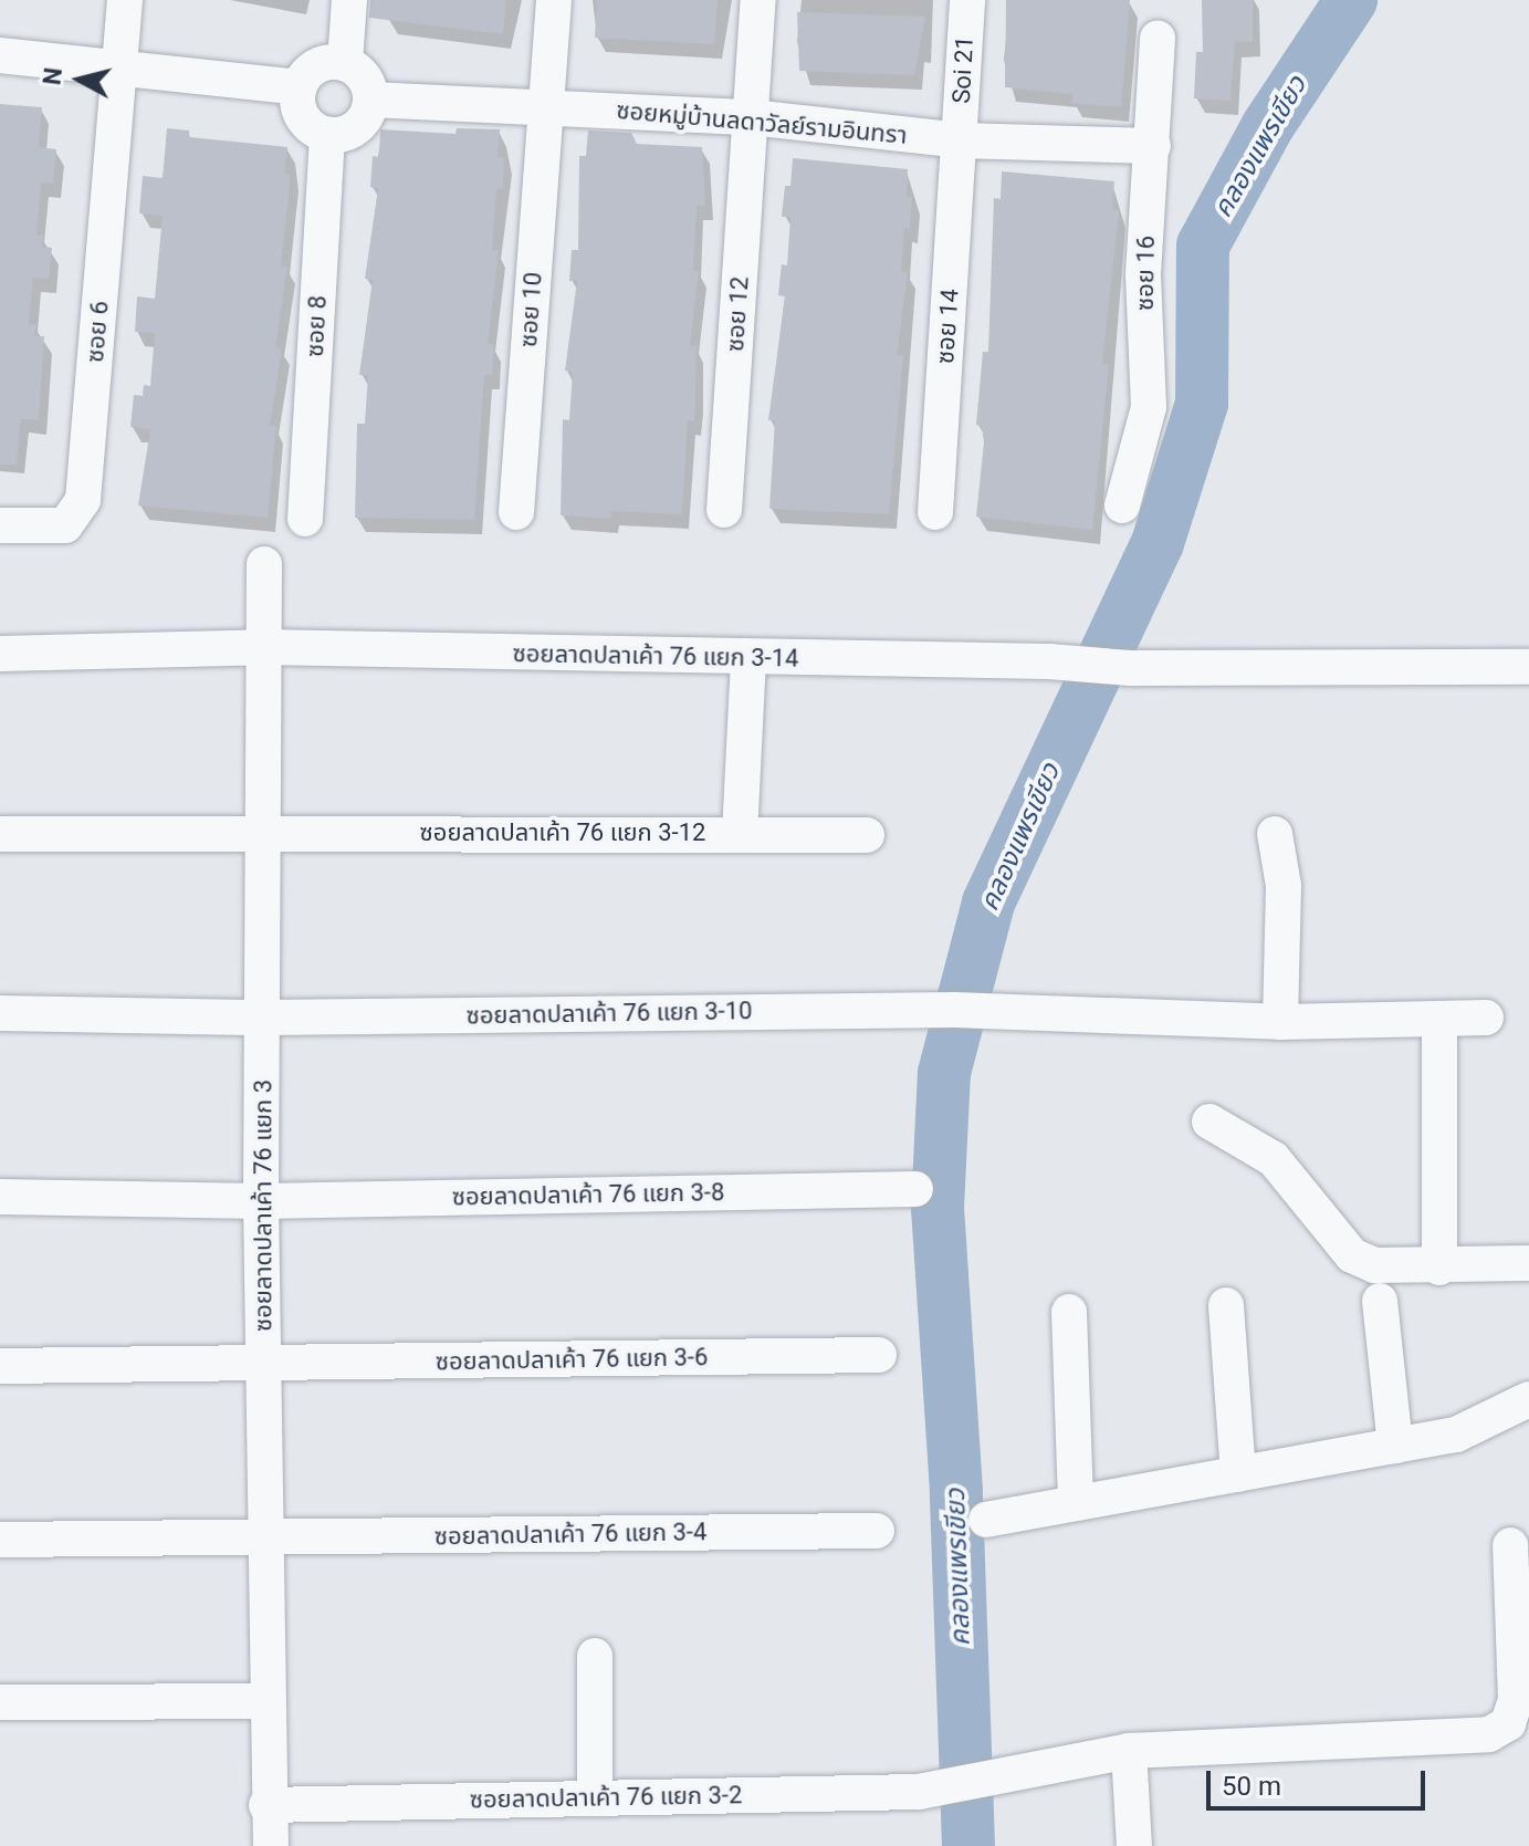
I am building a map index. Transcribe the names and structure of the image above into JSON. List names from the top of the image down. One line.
{"streets":{"street":["Soi 21","ซอยหมู่บ้านลดาวัลย์รามอินทรา","ซอย 16","ซอย 10","ซอย 12","ซอย 8","ซอย 14","ซอย 6","ซอยลาดปลาเค้า 76 แยก 3-14","ซอยลาดปลาเค้า 76 แยก 3-12","ซอยลาดปลาเค้า 76 แยก 3-10","ซอยลาดปลาเค้า 76 แยก 3-8","ซอยลาดปลาเค้า 76 แยก 3","ซอยลาดปลาเค้า 76 แยก 3-6","ซอยลาดปลาเค้า 76 แยก 3-4","ซอยลาดปลาเค้า 76 แยก 3-2"]},"crossings":[["Soi 21","ซอยหมู่บ้านลดาวัลย์รามอินทรา"],["Soi 21","ซอย 14"],["ซอยหมู่บ้านลดาวัลย์รามอินทรา","ซอย 16"],["ซอยหมู่บ้านลดาวัลย์รามอินทรา","ซอย 10"],["ซอยหมู่บ้านลดาวัลย์รามอินทรา","ซอย 12"],["ซอยหมู่บ้านลดาวัลย์รามอินทรา","ซอย 8"],["ซอยหมู่บ้านลดาวัลย์รามอินทรา","ซอย 14"],["ซอยลาดปลาเค้า 76 แยก 3-14","ซอยลาดปลาเค้า 76 แยก 3"],["ซอยลาดปลาเค้า 76 แยก 3-12","ซอยลาดปลาเค้า 76 แยก 3"],["ซอยลาดปลาเค้า 76 แยก 3-10","ซอยลาดปลาเค้า 76 แยก 3"],["ซอยลาดปลาเค้า 76 แยก 3-8","ซอยลาดปลาเค้า 76 แยก 3"],["ซอยลาดปลาเค้า 76 แยก 3","ซอยลาดปลาเค้า 76 แยก 3-6"],["ซอยลาดปลาเค้า 76 แยก 3","ซอยลาดปลาเค้า 76 แยก 3-4"],["ซอยลาดปลาเค้า 76 แยก 3","ซอยลาดปลาเค้า 76 แยก 3-2"]],"water":["คลองแพรเขียว"],"scale_bar":"50 m","north":"left"}
